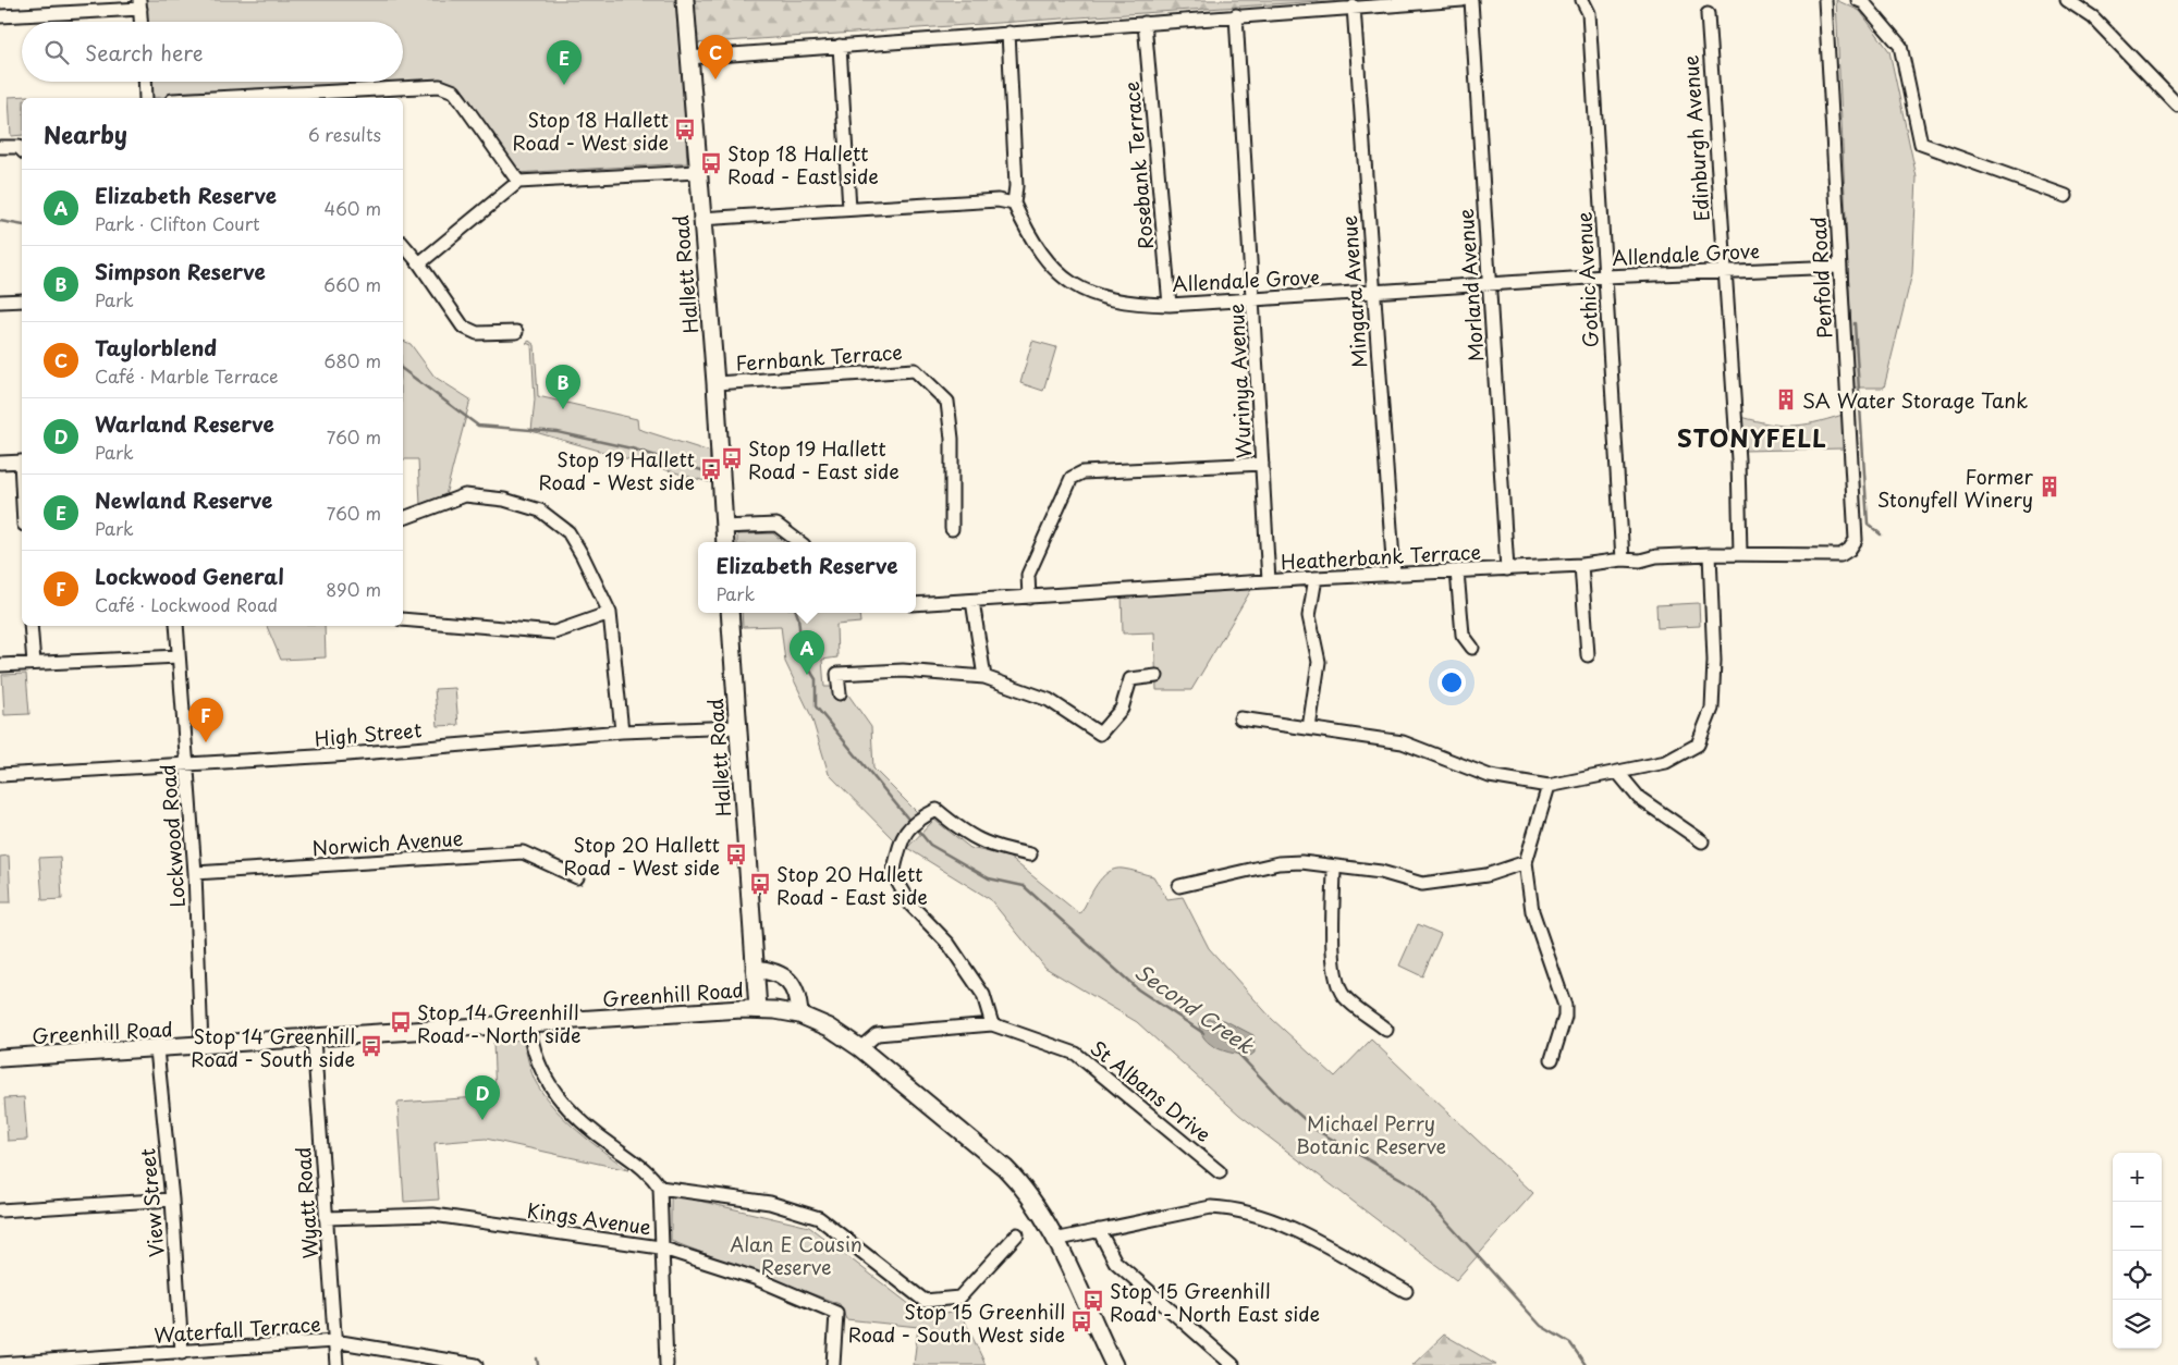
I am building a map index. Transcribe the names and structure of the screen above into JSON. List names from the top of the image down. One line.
{"streets":{"main road":["Hallett Road","Greenhill Road"],"street":["Edinburgh Avenue","Rosebank Terrace","Allendale Grove","Penfold Road","Gothic Avenue","Morland Avenue","Mingara Avenue","Fernbank Terrace","Wurinya Avenue","Heatherbank Terrace","High Street","Lockwood Road","Norwich Avenue","St Albans Drive","View Street","Wyatt Road","Kings Avenue","Waterfall Terrace"]},"crossings":[["Edinburgh Avenue","Allendale Grove"],["Edinburgh Avenue","Heatherbank Terrace"],["Rosebank Terrace","Allendale Grove"],["Allendale Grove","Penfold Road"],["Allendale Grove","Gothic Avenue"],["Allendale Grove","Morland Avenue"],["Allendale Grove","Mingara Avenue"],["Allendale Grove","Wurinya Avenue"],["Hallett Road","Fernbank Terrace"],["Hallett Road","High Street"],["Hallett Road","Greenhill Road"],["Penfold Road","Heatherbank Terrace"],["Gothic Avenue","Heatherbank Terrace"],["Morland Avenue","Heatherbank Terrace"],["Mingara Avenue","Heatherbank Terrace"],["Wurinya Avenue","Heatherbank Terrace"],["High Street","Lockwood Road"],["Lockwood Road","Norwich Avenue"],["Lockwood Road","Greenhill Road"],["Greenhill Road","View Street"],["Greenhill Road","Wyatt Road"],["View Street","Waterfall Terrace"],["Wyatt Road","Kings Avenue"],["Wyatt Road","Waterfall Terrace"]],"districts":["STONYFELL"],"water":["Second Creek"],"parks":["Michael Perry Botanic Reserve","Alan E Cousin Reserve"],"places":{"bus stop":["Stop 18 Hallett Road - West side","Stop 18 Hallett Road - East side","Stop 19 Hallett Road - East side","Stop 19 Hallett Road - West side","Stop 20 Hallett Road - West side","Stop 20 Hallett Road - East side","Stop 14 Greenhill Road - North side","Stop 14 Greenhill Road - South side","Stop 15 Greenhill Road - North East side","Stop 15 Greenhill Road - South West side"],"building":["SA Water Storage Tank","Former Stonyfell Winery"]},"page":{"search":"Search here","pins":["C","E","B","A","F","D"],"heading":["Nearby","6 results"],"list":[{"mark":"A","name":"Elizabeth Reserve","note":"Park · Clifton Court","value":"460 m"},{"mark":"B","name":"Simpson Reserve","note":"Park","value":"660 m"},{"mark":"C","name":"Taylorblend","note":"Café · Marble Terrace","value":"680 m"},{"mark":"D","name":"Warland Reserve","note":"Park","value":"760 m"},{"mark":"E","name":"Newland Reserve","note":"Park","value":"760 m"},{"mark":"F","name":"Lockwood General","note":"Café · Lockwood Road","value":"890 m"}],"popup":["Elizabeth Reserve","Park"],"map_buttons":["+","−"]}}
